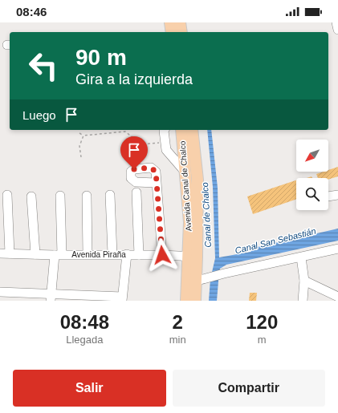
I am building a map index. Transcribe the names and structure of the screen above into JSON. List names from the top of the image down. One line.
{"streets":{"main road":["Avenida Canal de Chalco"],"street":["Avenida Piraña"]},"crossings":[["Avenida Canal de Chalco","Avenida Piraña"]],"water":["Canal de Chalco","Canal San Sebastián"],"north":"bottom left","page":{"status":"08:46","turn":["90 m","Gira a la izquierda"],"then":"Luego","eta":["08:48","Llegada","2","min","120","m"],"buttons":["Salir","Compartir"]}}
